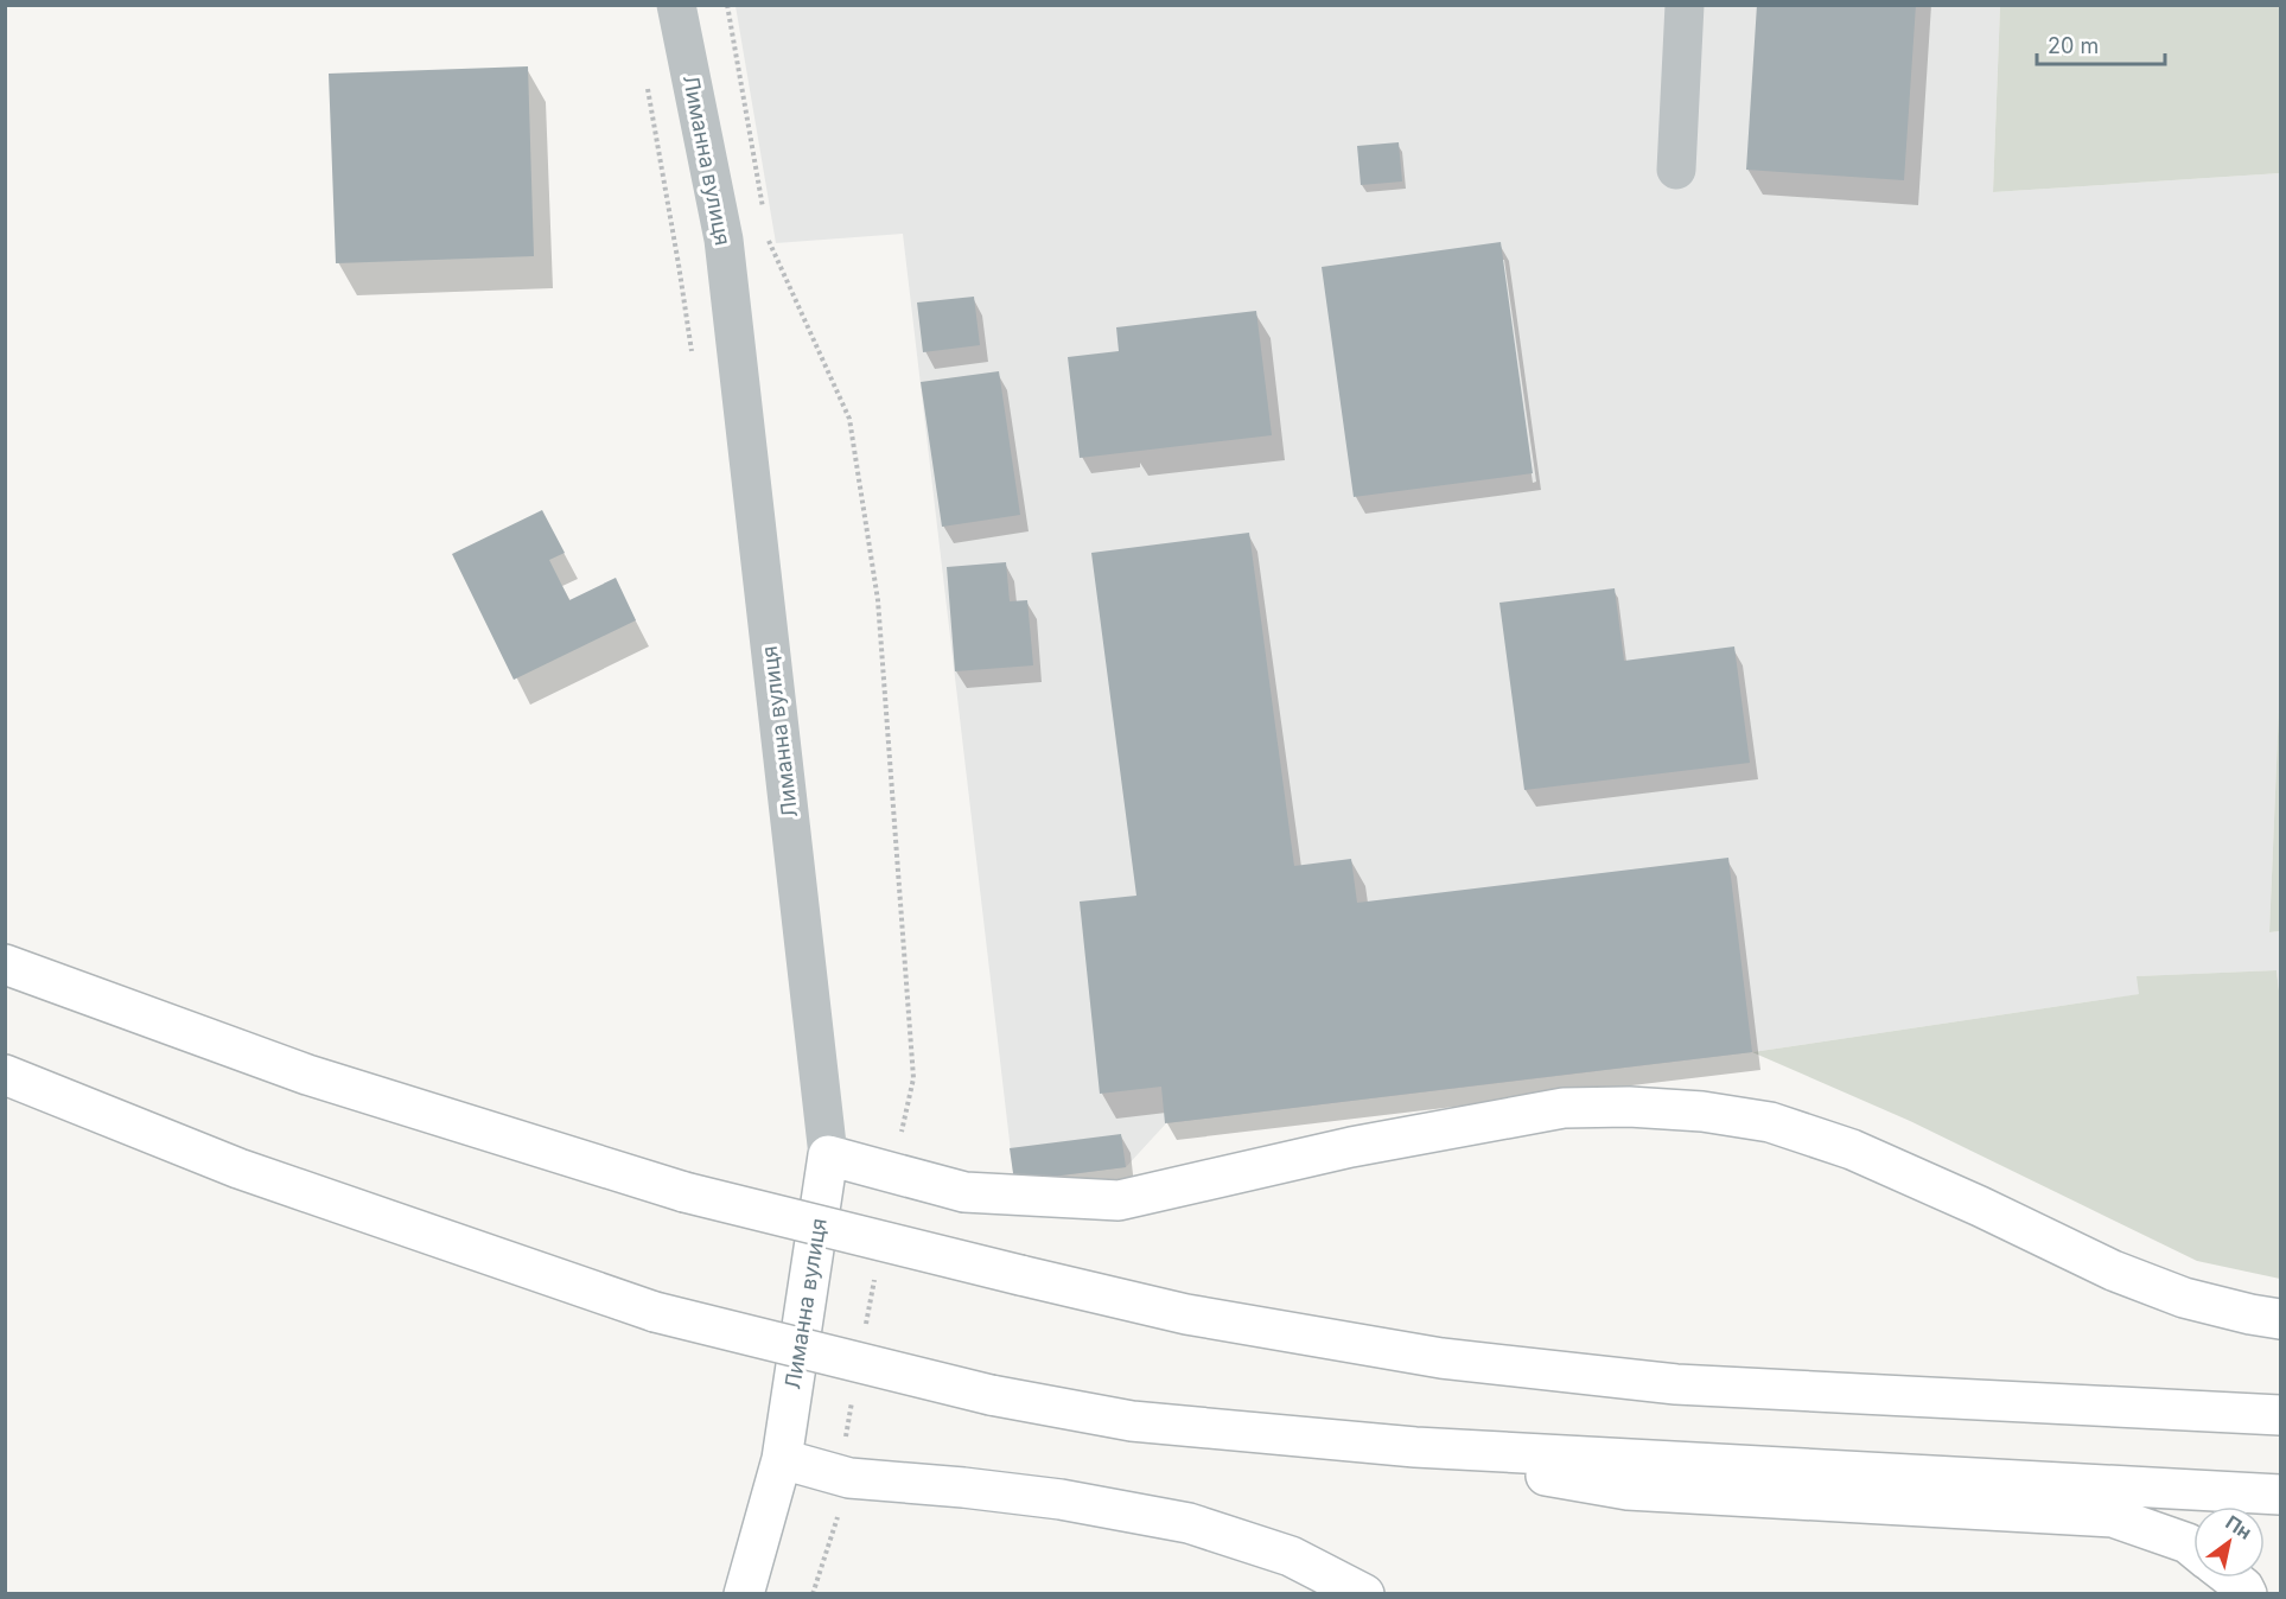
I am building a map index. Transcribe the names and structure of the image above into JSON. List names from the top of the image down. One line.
{"streets":{"main road":["Лиманна вулиця"]},"scale_bar":"20 m","north":"top right"}
